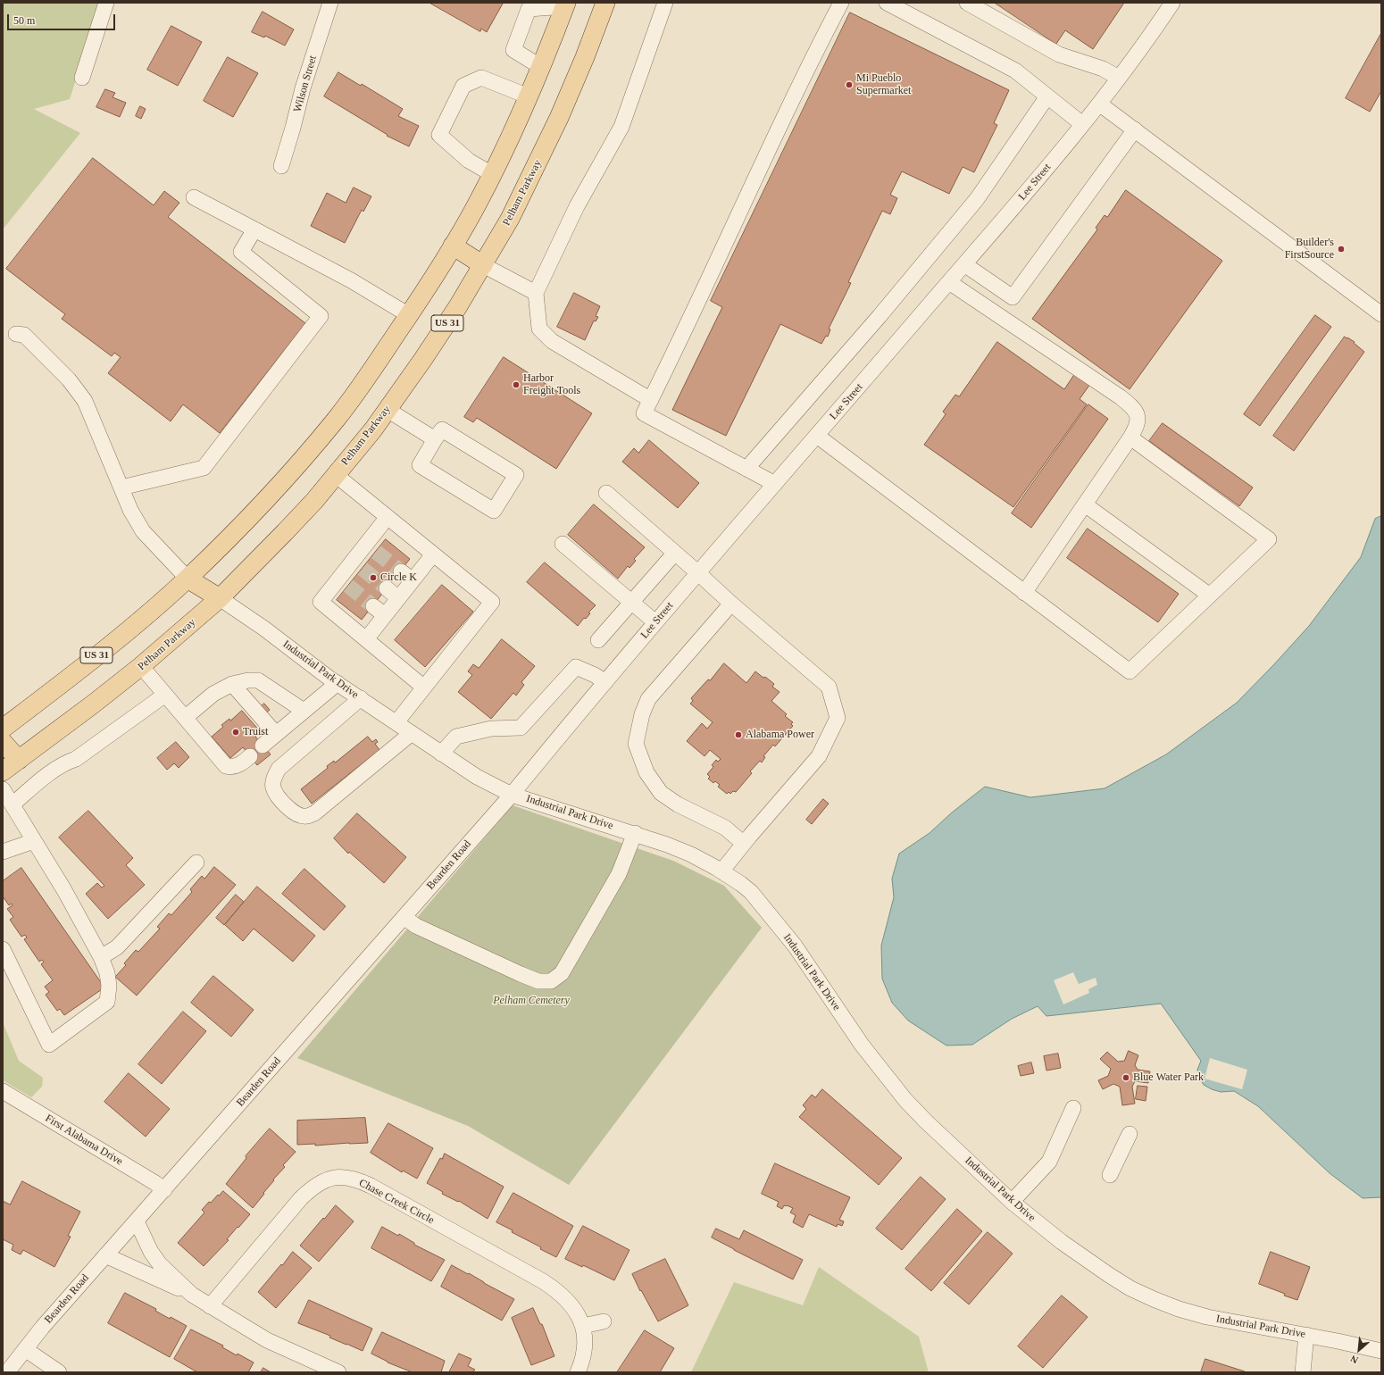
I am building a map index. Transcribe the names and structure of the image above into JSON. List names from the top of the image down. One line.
{"streets":{"main road":["Pelham Parkway","US 31"],"street":["Wilson Street","Lee Street","Industrial Park Drive","Bearden Road","First Alabama Drive","Chase Creek Circle"]},"crossings":[["Lee Street","Industrial Park Drive"],["Lee Street","Bearden Road"],["Pelham Parkway","Industrial Park Drive"],["Industrial Park Drive","Bearden Road"],["Bearden Road","First Alabama Drive"]],"parks":["Pelham Cemetery"],"places":["Mi Pueblo Supermarket","Builder's FirstSource","Harbor Freight Tools","Circle K","Truist","Alabama Power","Blue Water Park"],"scale_bar":"50 m","north":"bottom left"}
